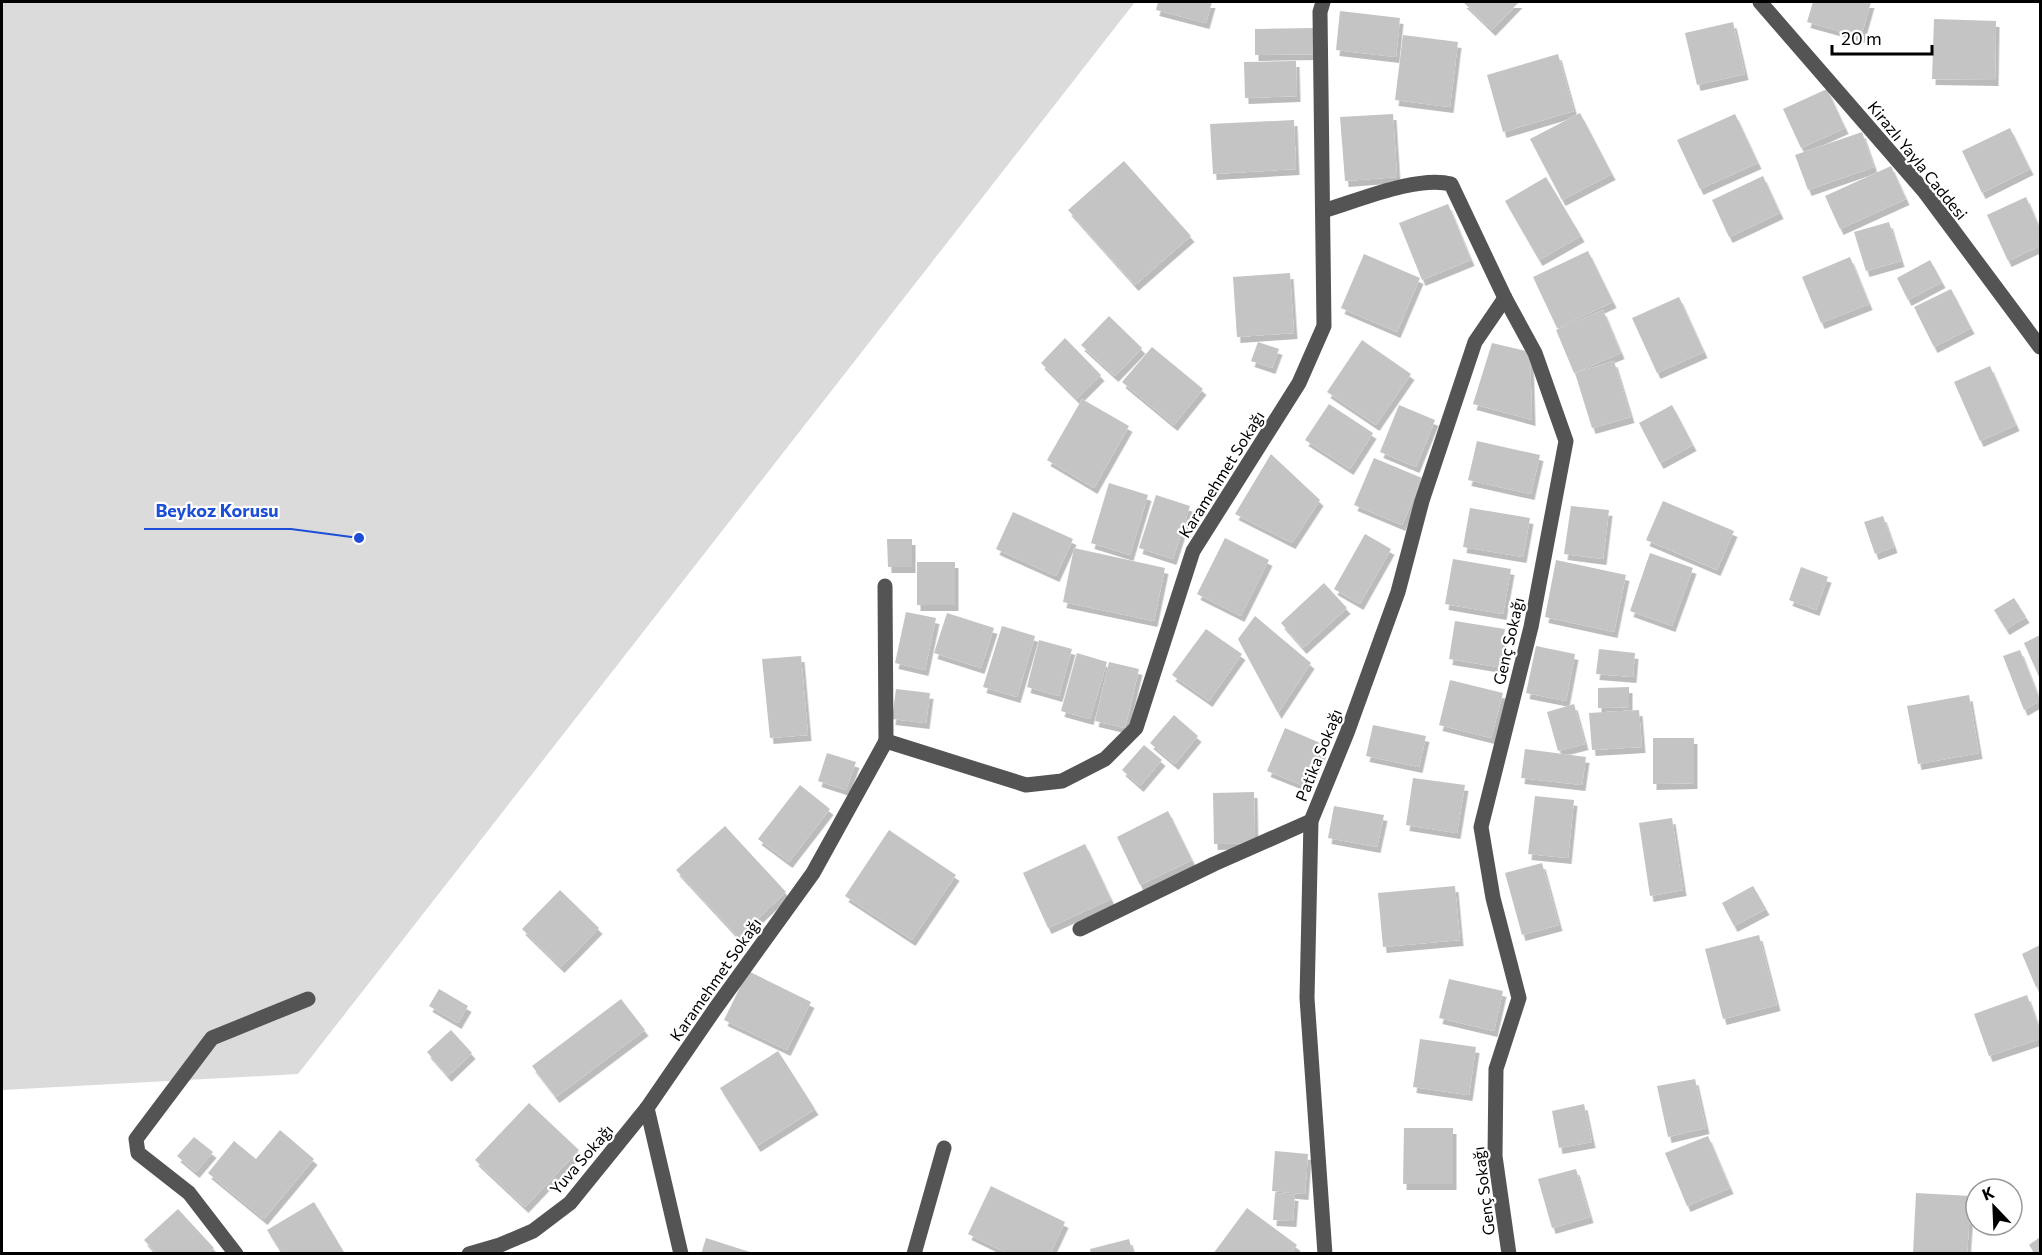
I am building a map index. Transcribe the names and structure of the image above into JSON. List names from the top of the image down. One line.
{"streets":{"street":["Kirazlı Yayla Caddesi","Karamehmet Sokağı","Genç Sokağı","Patika Sokağı","Yuva Sokağı"]},"crossings":[["Karamehmet Sokağı","Genç Sokağı"],["Karamehmet Sokağı","Yuva Sokağı"],["Genç Sokağı","Patika Sokağı"]],"places":["Beykoz Korusu"],"scale_bar":"20 m","north":"top left"}
